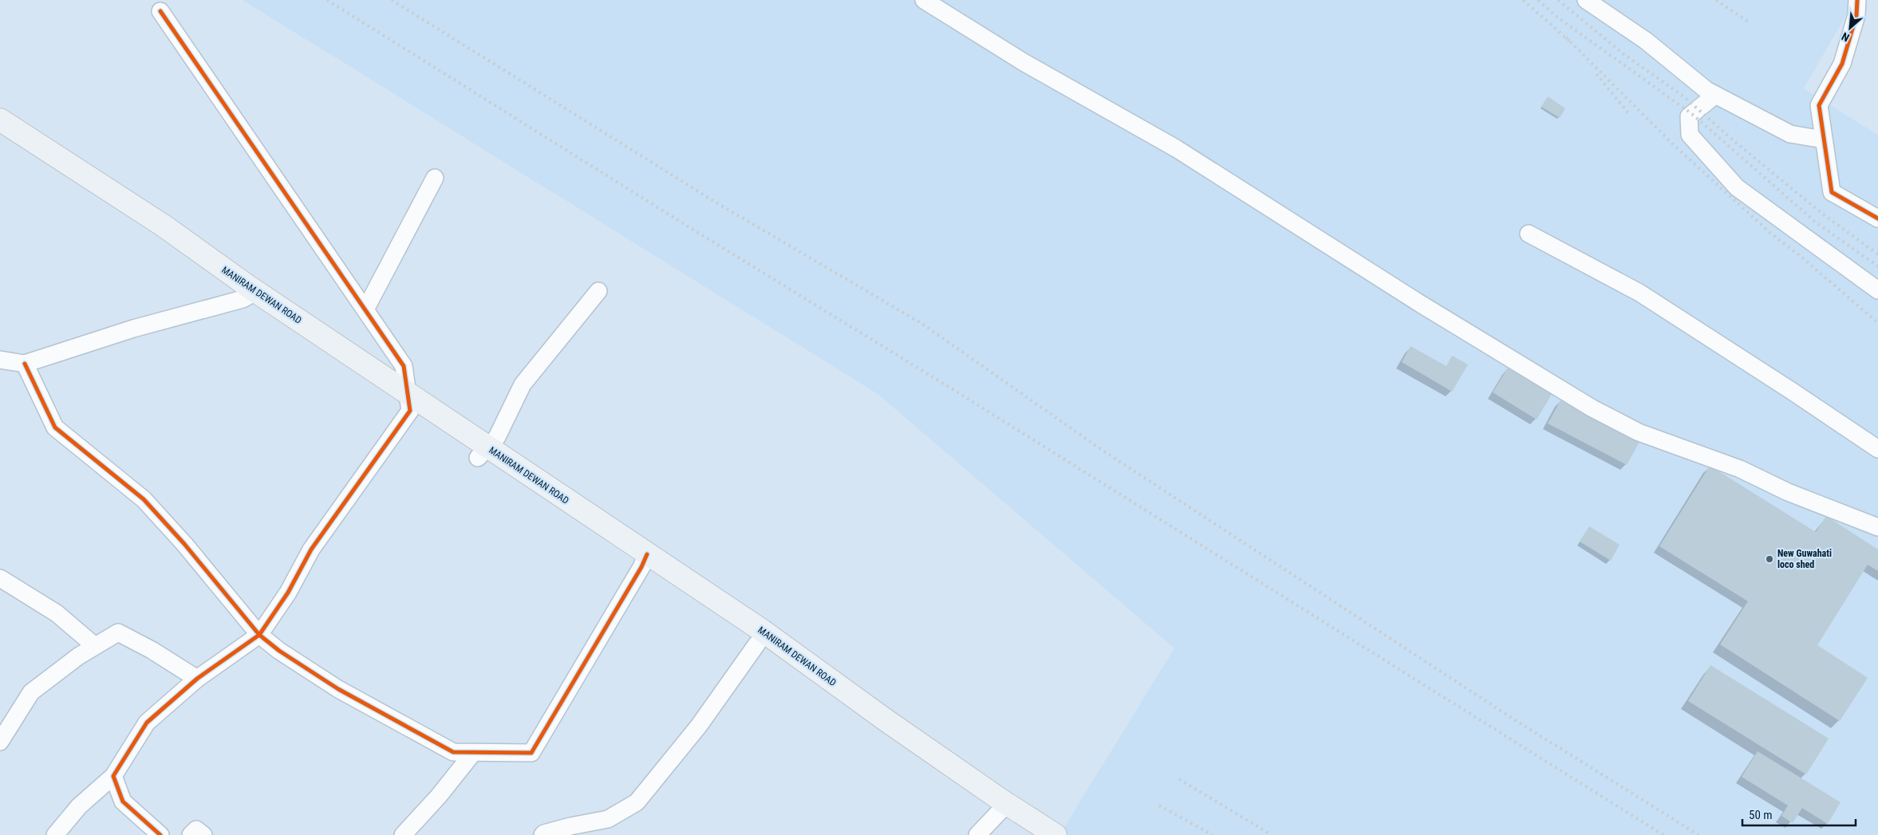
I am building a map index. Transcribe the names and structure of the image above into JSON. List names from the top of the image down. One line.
{"streets":{"main road":["MANIRAM DEWAN ROAD"]},"places":["New Guwahati loco shed"],"scale_bar":"50 m","north":"bottom left"}
